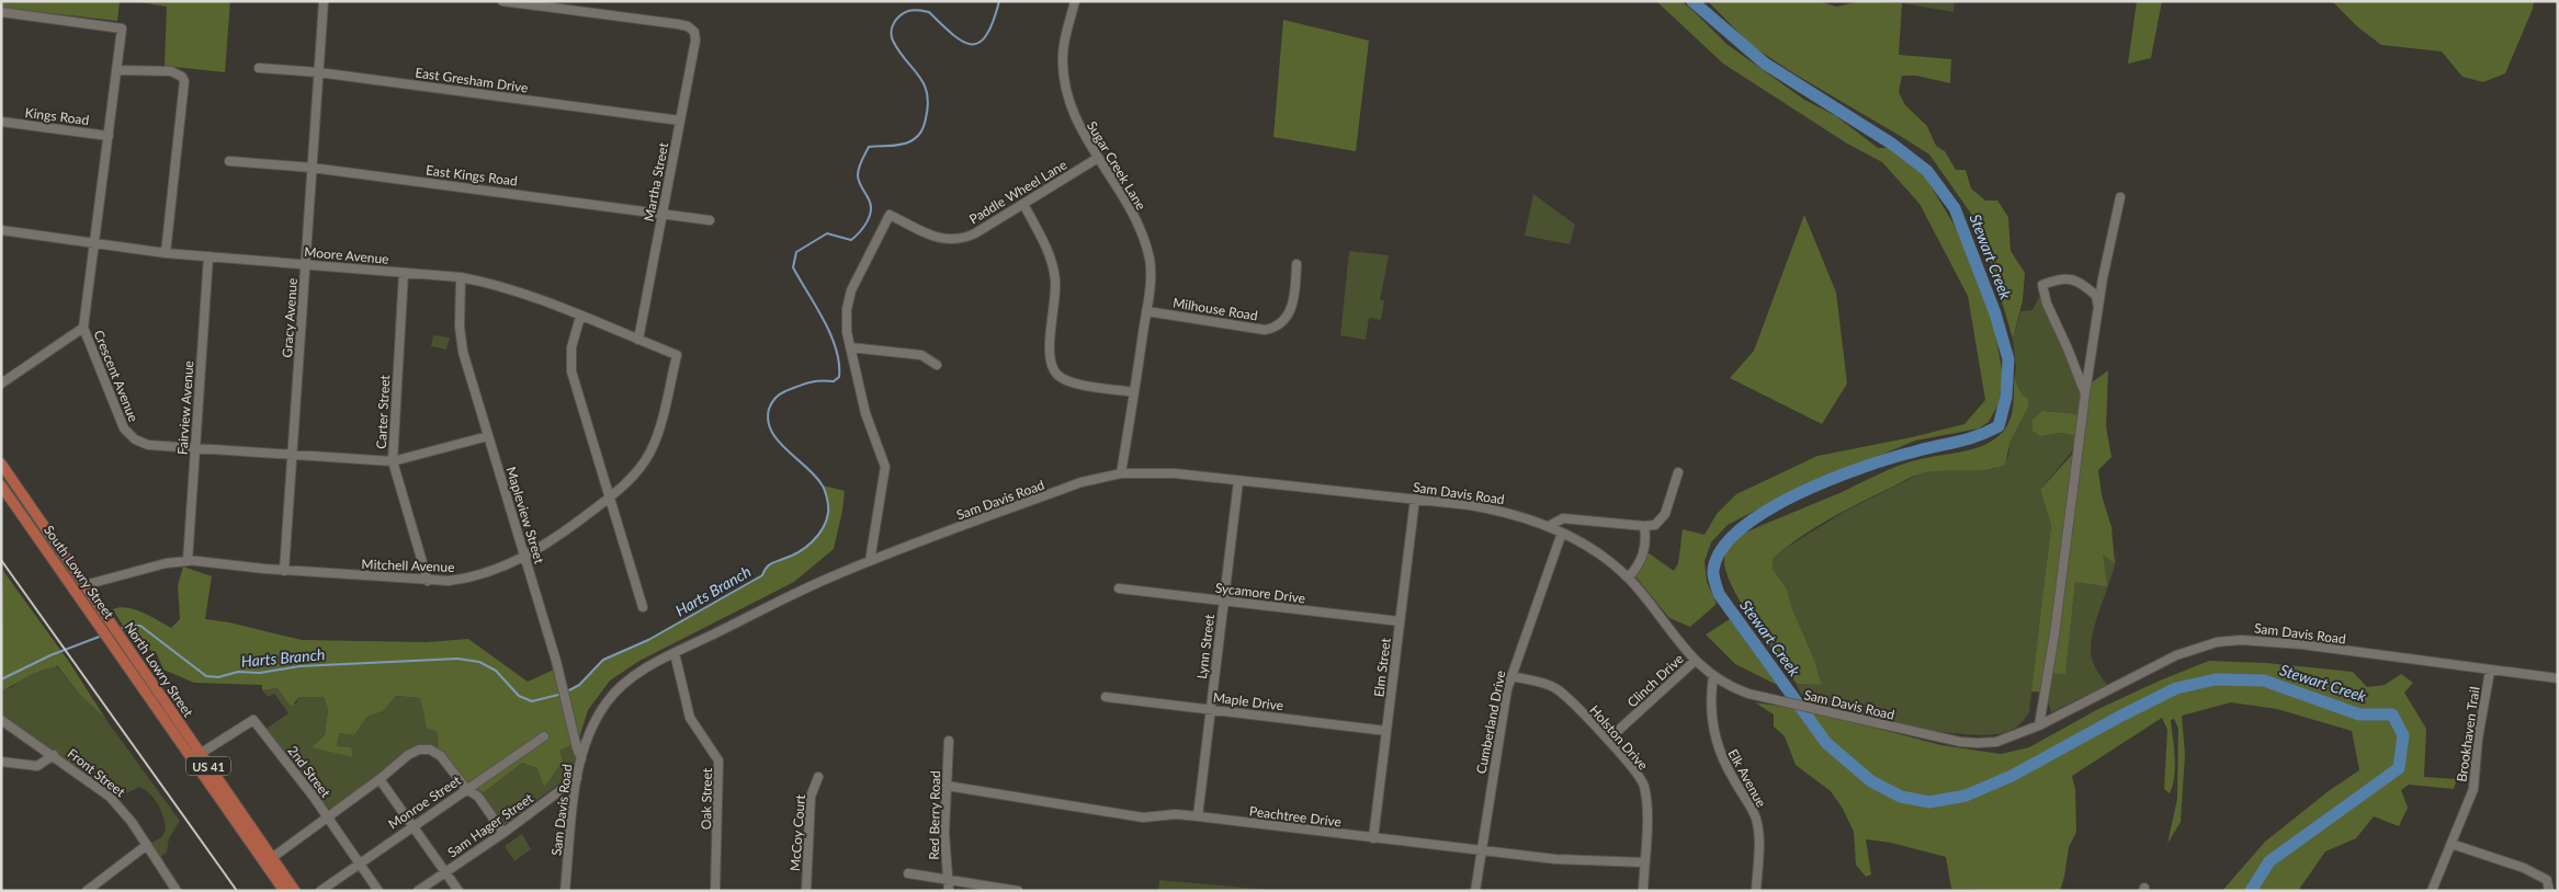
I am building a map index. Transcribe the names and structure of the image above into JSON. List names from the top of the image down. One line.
{"streets":{"main road":["South Lowry Street","North Lowry Street","US 41"],"street":["East Gresham Drive","Kings Road","Sugar Creek Lane","East Kings Road","Martha Street","Paddle Wheel Lane","Moore Avenue","Milhouse Road","Gracy Avenue","Crescent Avenue","Fairview Avenue","Carter Street","Sam Davis Road","Mapleview Street","Mitchell Avenue","Sycamore Drive","Lynn Street","Elm Street","Clinch Drive","Maple Drive","Cumberland Drive","Brookhaven Trail","Holston Drive","2nd Street","Front Street","Elk Avenue","Oak Street","Monroe Street","Red Berry Road","Peachtree Drive","Sam Hager Street","McCoy Court"]},"crossings":[["East Gresham Drive","Martha Street"],["East Gresham Drive","Gracy Avenue"],["Kings Road","Crescent Avenue"],["Sugar Creek Lane","Paddle Wheel Lane"],["Sugar Creek Lane","Milhouse Road"],["Sugar Creek Lane","Sam Davis Road"],["East Kings Road","Martha Street"],["East Kings Road","Gracy Avenue"],["Martha Street","Moore Avenue"],["Moore Avenue","Gracy Avenue"],["Moore Avenue","Crescent Avenue"],["Moore Avenue","Fairview Avenue"],["Moore Avenue","Carter Street"],["Moore Avenue","Mapleview Street"],["Moore Avenue","Mitchell Avenue"],["Gracy Avenue","Crescent Avenue"],["Gracy Avenue","Mitchell Avenue"],["Crescent Avenue","Fairview Avenue"],["Crescent Avenue","Carter Street"],["Crescent Avenue","Mapleview Street"],["Fairview Avenue","Mitchell Avenue"],["Carter Street","Mitchell Avenue"],["Sam Davis Road","Mapleview Street"],["Sam Davis Road","Lynn Street"],["Sam Davis Road","Elm Street"],["Sam Davis Road","Clinch Drive"],["Sam Davis Road","Cumberland Drive"],["Sam Davis Road","Brookhaven Trail"],["Sam Davis Road","Elk Avenue"],["Sam Davis Road","Oak Street"],["Sam Davis Road","Sam Hager Street"],["Mapleview Street","Mitchell Avenue"],["Mitchell Avenue","North Lowry Street"],["South Lowry Street","North Lowry Street"],["Sycamore Drive","Lynn Street"],["Sycamore Drive","Elm Street"],["Lynn Street","Maple Drive"],["Lynn Street","Peachtree Drive"],["Elm Street","Maple Drive"],["Elm Street","Peachtree Drive"],["North Lowry Street","2nd Street"],["Clinch Drive","Holston Drive"],["Cumberland Drive","Holston Drive"],["Cumberland Drive","Peachtree Drive"],["Holston Drive","Peachtree Drive"],["2nd Street","Monroe Street"],["Red Berry Road","Peachtree Drive"]],"water":["Stewart Creek","Harts Branch"]}
